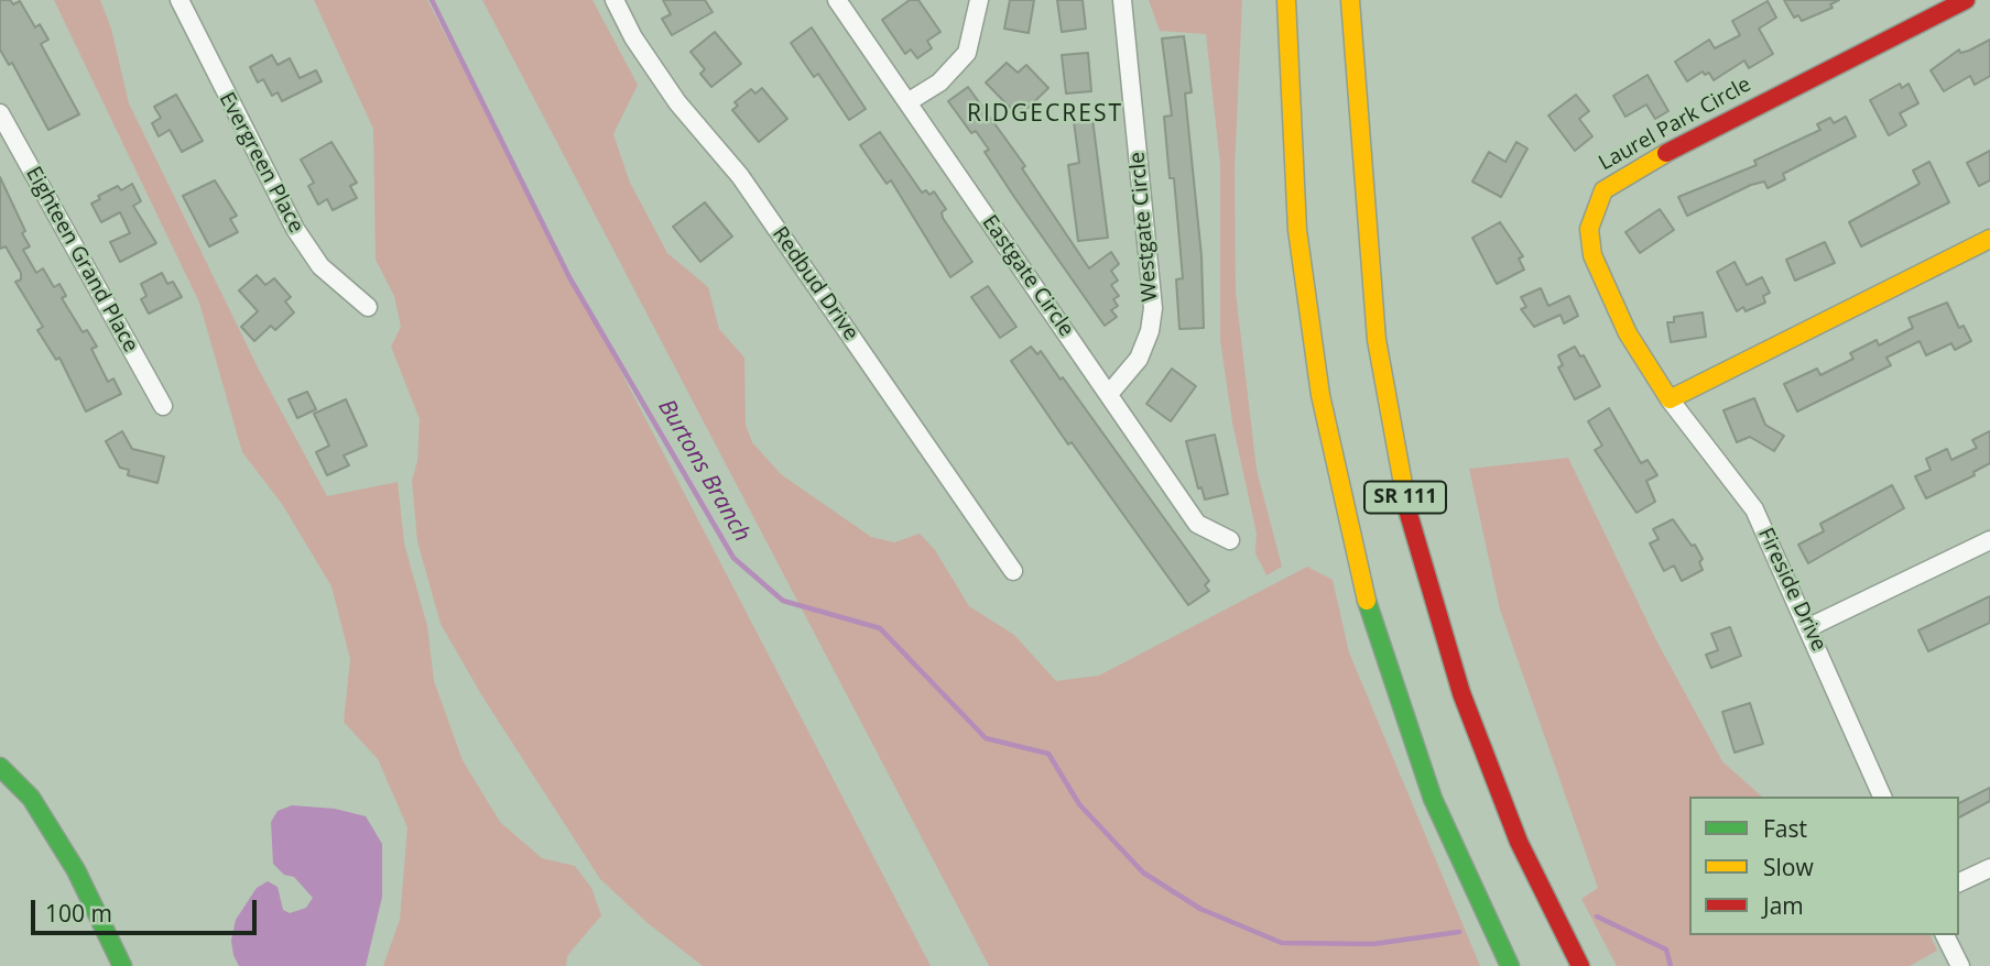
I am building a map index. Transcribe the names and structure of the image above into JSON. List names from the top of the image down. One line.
{"streets":{"main road":["Laurel Park Circle","SR 111"],"street":["Evergreen Place","Westgate Circle","Eighteen Grand Place","Eastgate Circle","Redbud Drive","Fireside Drive"]},"crossings":[["Laurel Park Circle","Fireside Drive"],["Westgate Circle","Eastgate Circle"]],"districts":["RIDGECREST"],"water":["Burtons Branch"],"legend":["Fast","Slow","Jam"],"scale_bar":"100 m"}
